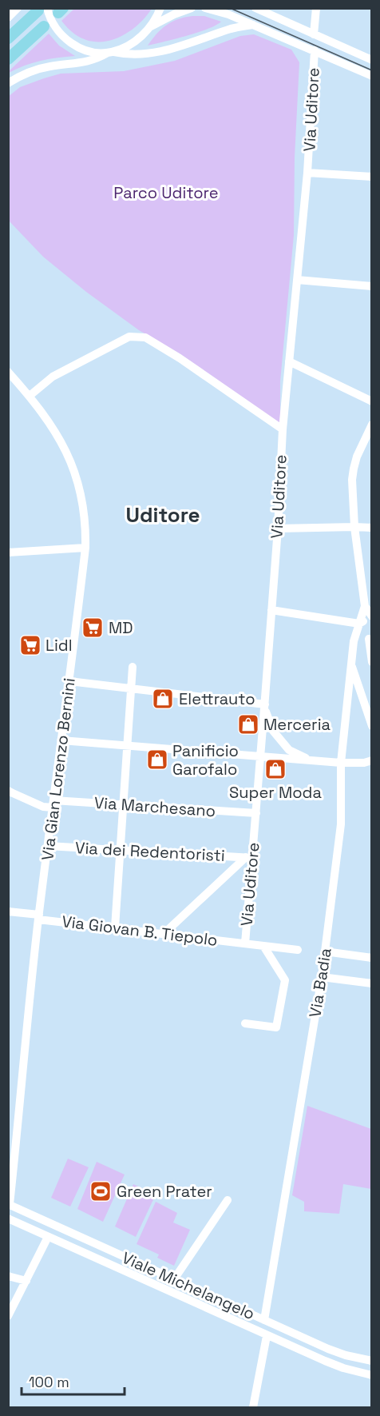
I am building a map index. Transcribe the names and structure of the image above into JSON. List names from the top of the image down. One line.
{"streets":{"street":["Via Uditore","Via Gian Lorenzo Bernini","Via Marchesano","Via dei Redentoristi","Via Giovan B. Tiepolo","Via Badia","Viale Michelangelo"]},"crossings":[["Via Uditore","Via Marchesano"],["Via Uditore","Via dei Redentoristi"],["Via Uditore","Via Giovan B. Tiepolo"],["Via Gian Lorenzo Bernini","Via Marchesano"],["Via Gian Lorenzo Bernini","Via dei Redentoristi"],["Via Gian Lorenzo Bernini","Via Giovan B. Tiepolo"],["Via Gian Lorenzo Bernini","Viale Michelangelo"],["Via Badia","Viale Michelangelo"]],"districts":["Uditore"],"parks":["Parco Uditore"],"places":{"supermarket":["MD","Lidl"],"shop":["Elettrauto","Merceria","Panificio Garofalo","Super Moda"],"sports":["Green Prater"]},"scale_bar":"100 m"}
